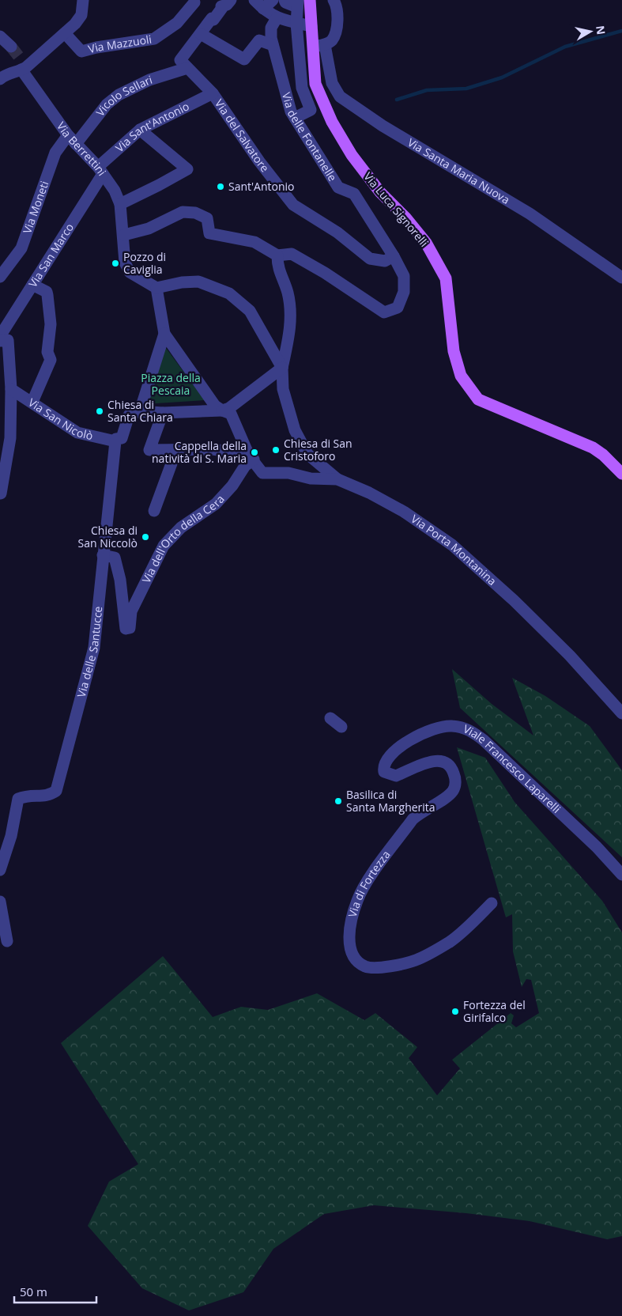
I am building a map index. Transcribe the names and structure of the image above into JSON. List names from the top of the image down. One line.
{"streets":{"main road":["Via Luca Signorelli"],"street":["Via Mazzuoli","Vicolo Sellari","Via Sant'Antonio","Via del Salvatore","Via delle Fontanelle","Via Berrettini","Via Santa Maria Nuova","Via Moneti","Via San Marco","Via San Nicolò","Via dell'Orto della Cera","Via Porta Montanina","Via delle Santucce","Viale Francesco Laparelli","Via di Fortezza"]},"crossings":[["Vicolo Sellari","Via del Salvatore"],["Vicolo Sellari","Via Berrettini"],["Vicolo Sellari","Via Moneti"],["Via Sant'Antonio","Via del Salvatore"],["Via Sant'Antonio","Via Berrettini"],["Via Sant'Antonio","Via San Marco"],["Via del Salvatore","Via delle Fontanelle"],["Via Berrettini","Via Moneti"],["Via Berrettini","Via San Marco"],["Via San Nicolò","Via delle Santucce"],["Via dell'Orto della Cera","Via Porta Montanina"],["Via dell'Orto della Cera","Via delle Santucce"],["Viale Francesco Laparelli","Via di Fortezza"]],"parks":["Piazza della Pescaia"],"places":["Sant'Antonio","Pozzo di Caviglia","Chiesa di Santa Chiara","Chiesa di San Cristoforo","Cappella della natività di S. Maria","Chiesa di San Niccolò","Basilica di Santa Margherita","Fortezza del Girifalco"],"scale_bar":"50 m","north":"right"}
